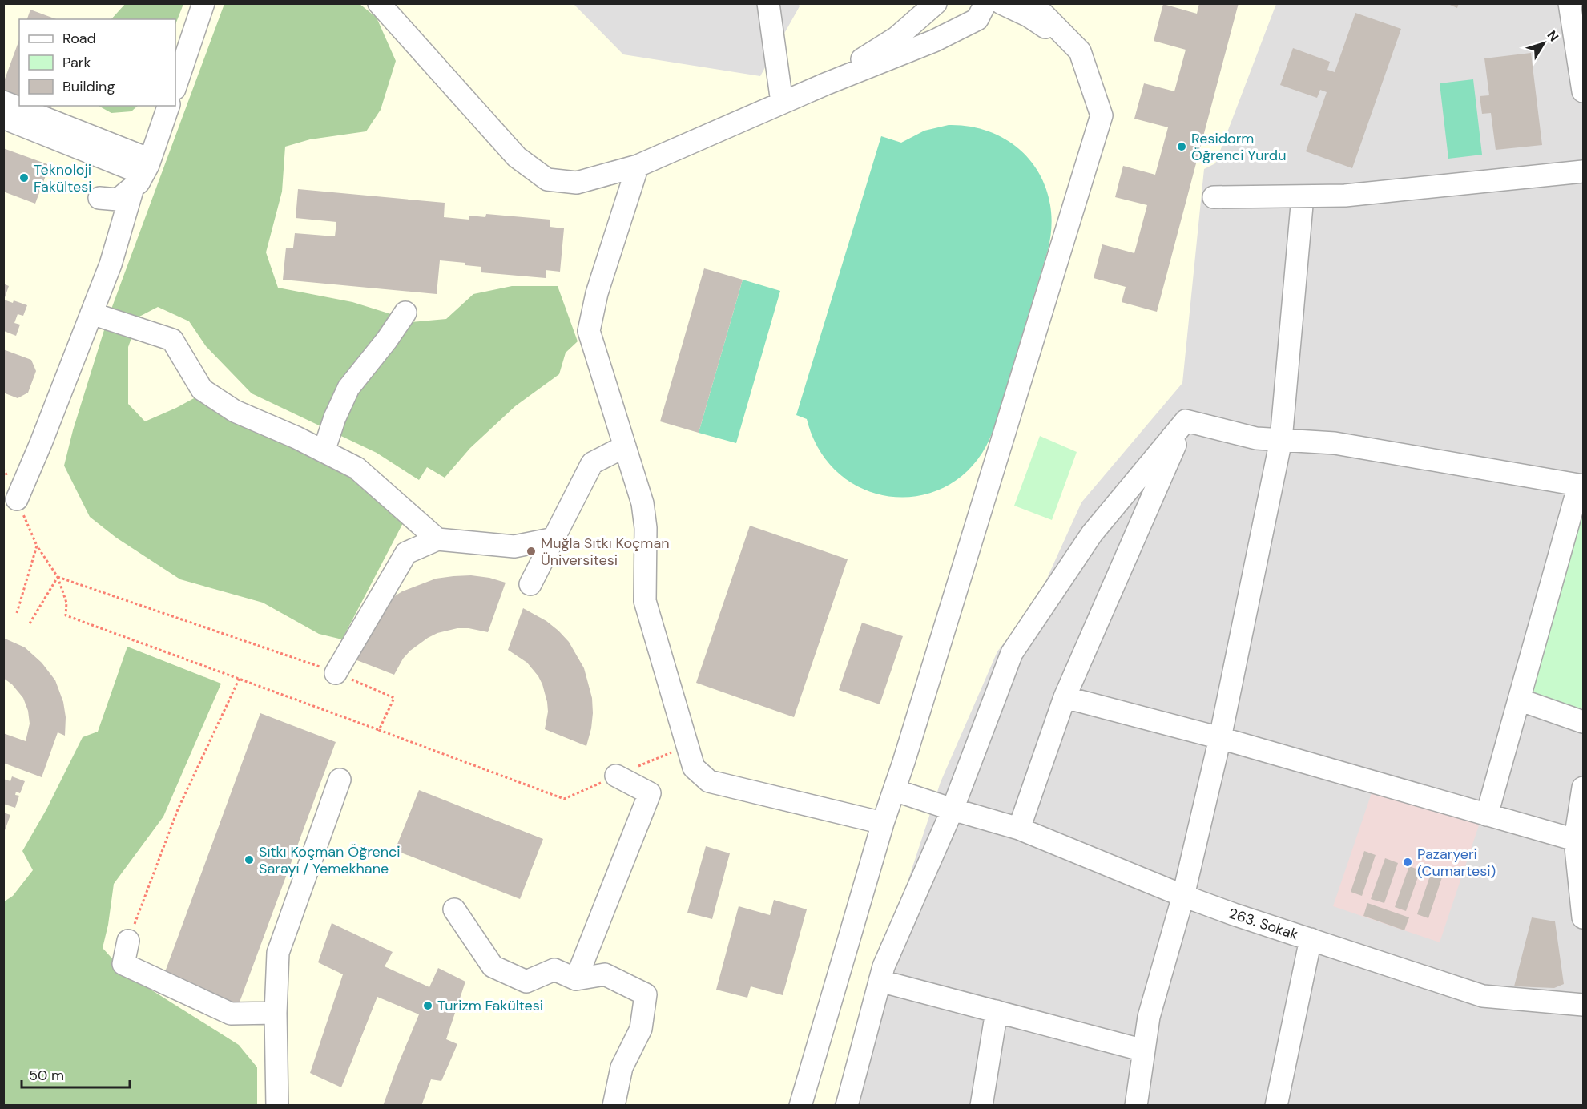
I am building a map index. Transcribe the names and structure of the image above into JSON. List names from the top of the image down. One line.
{"streets":{"street":["263. Sokak"]},"places":["Residorm Öğrenci Yurdu","Teknoloji Fakültesi","Muğla Sıtkı Koçman Üniversitesi","Sıtkı Koçman Öğrenci Sarayı / Yemekhane","Pazaryeri (Cumartesi)","Turizm Fakültesi"],"legend":["Road","Park","Building"],"scale_bar":"50 m","north":"top right"}
